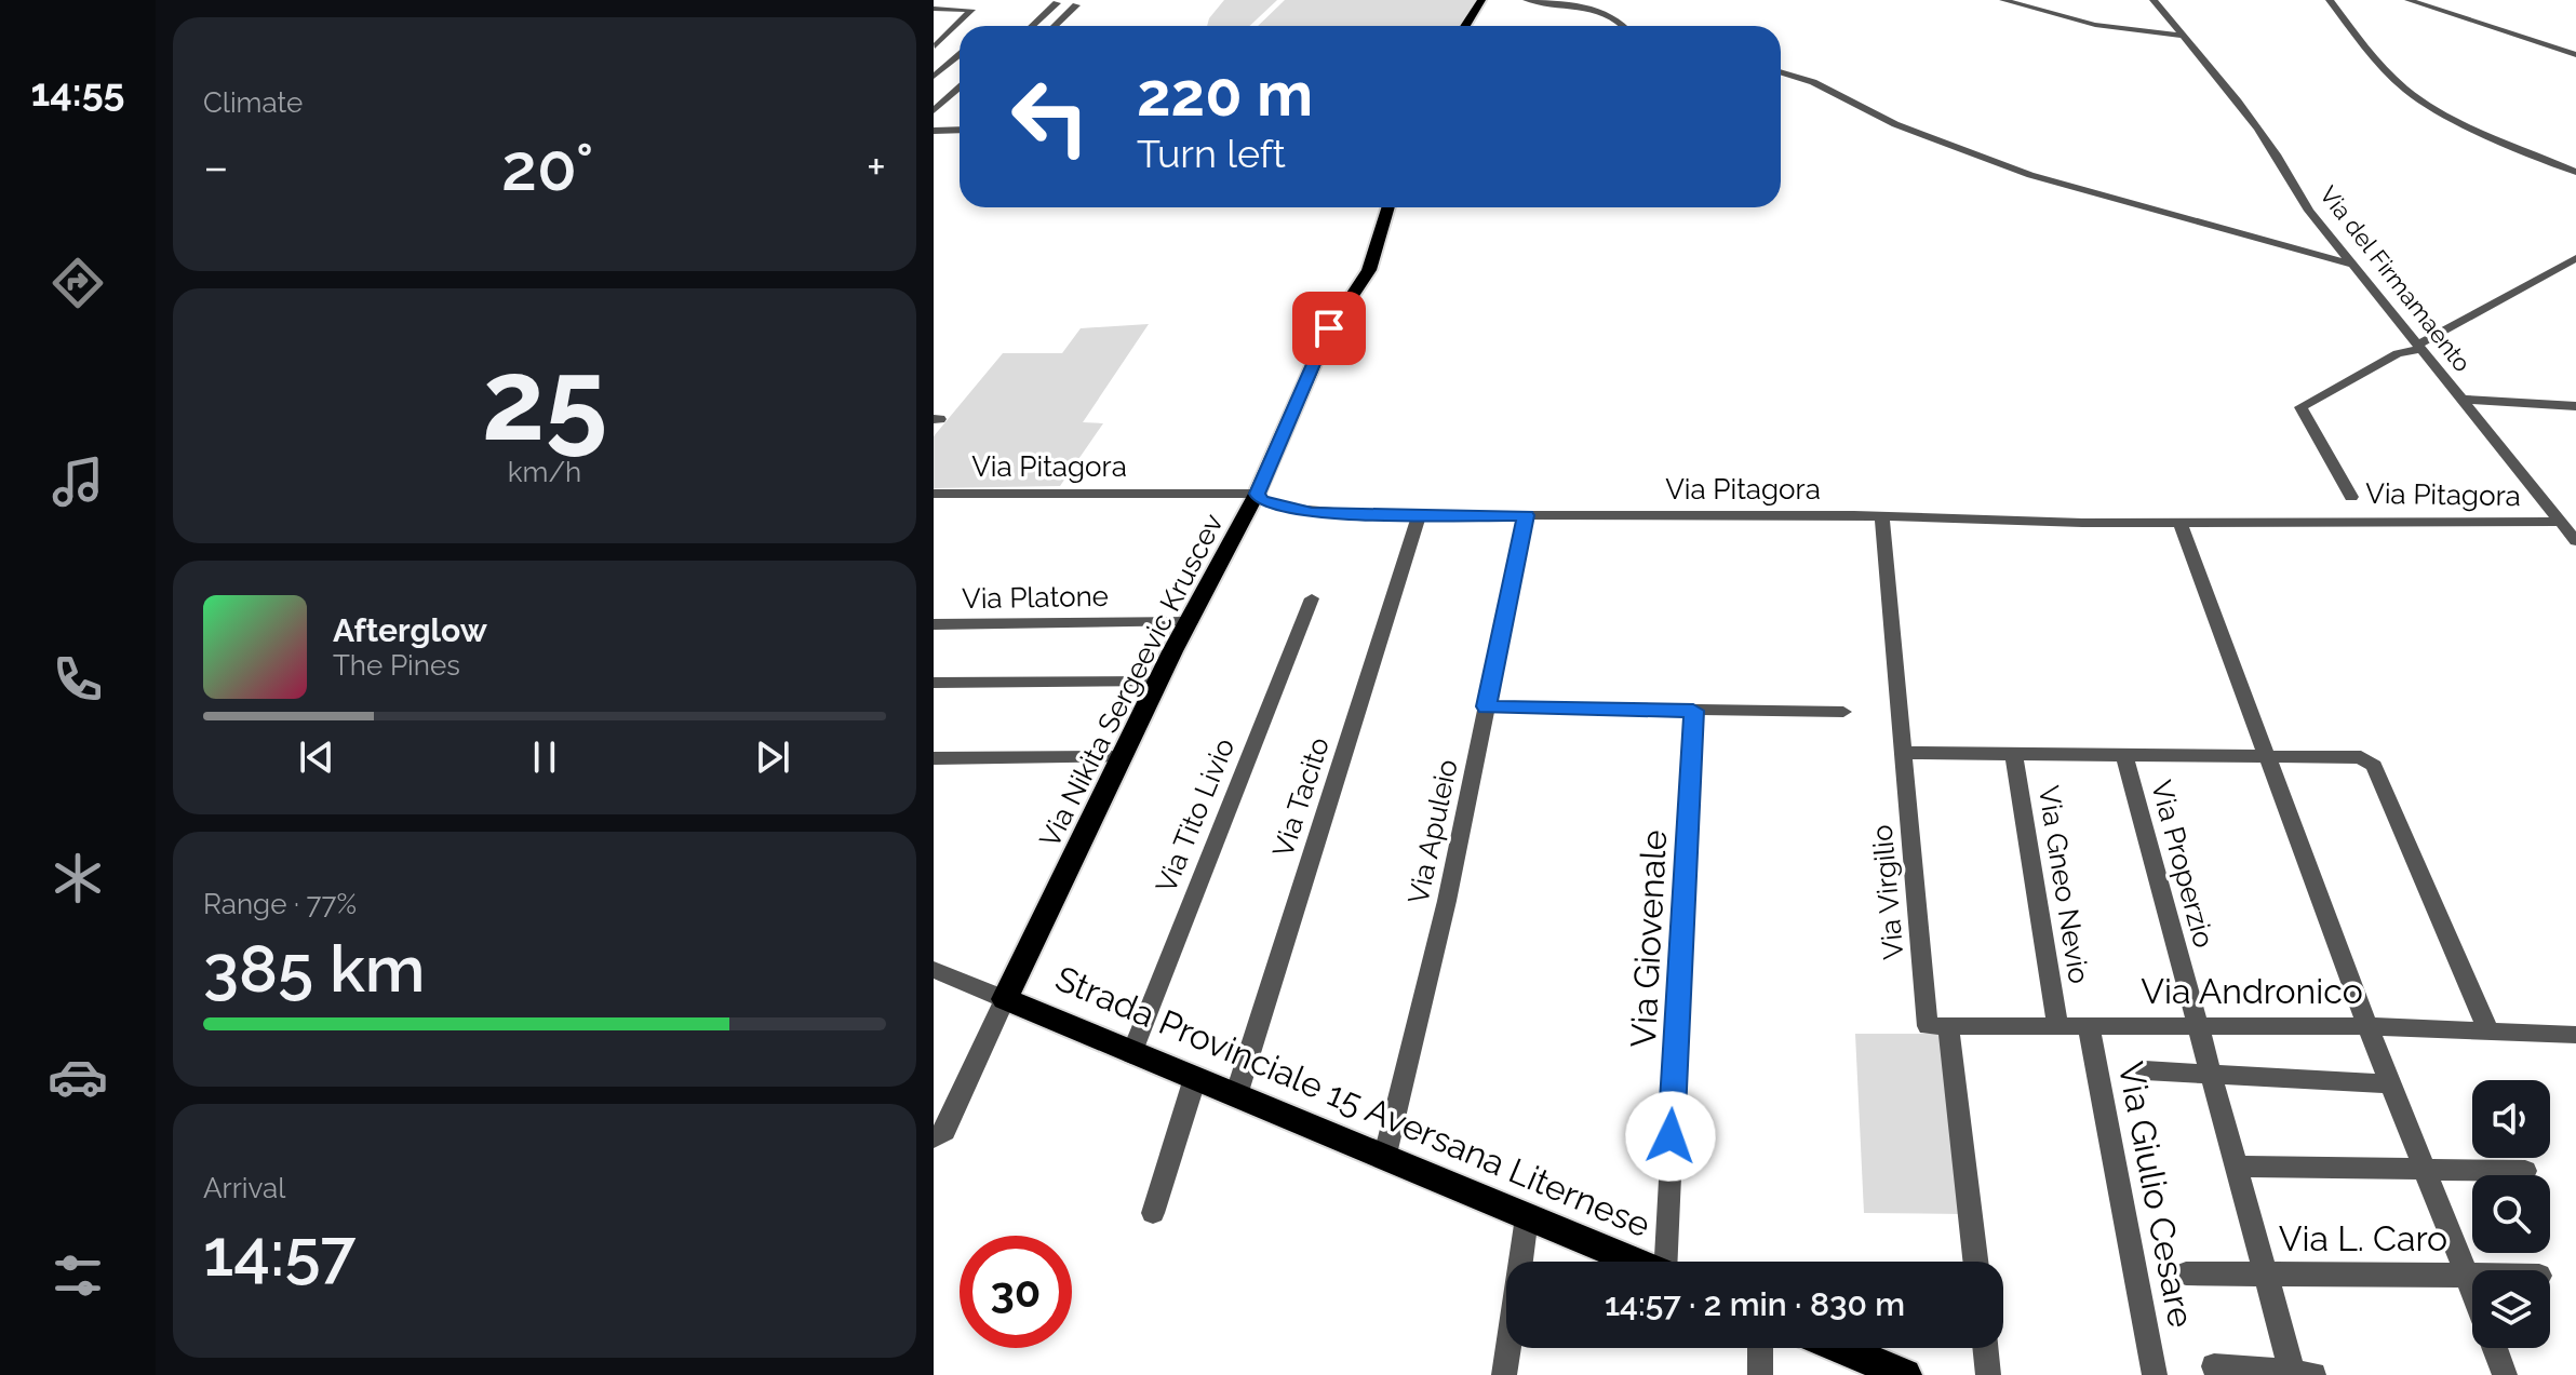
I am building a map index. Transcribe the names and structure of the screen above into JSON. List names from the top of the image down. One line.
{"streets":{"main road":["Via Nikita Sergeevic Kruscev","Strada Provinciale 15 Aversana Liternese"],"street":["Via del Firmamaento","Via Pitagora","Via Platone","Via Tacito","Via Tito Livio","Via Apuleio","Via Properzio","Via Gneo Nevio","Via Virgilio","Via Giovenale","Via Andronico","Via Giulio Cesare","Via L. Caro"]},"crossings":[["Via del Firmamaento","Via Pitagora"],["Via Pitagora","Via Nikita Sergeevic Kruscev"],["Via Pitagora","Via Tacito"],["Via Pitagora","Via Apuleio"],["Via Pitagora","Via Virgilio"],["Via Platone","Via Nikita Sergeevic Kruscev"],["Via Nikita Sergeevic Kruscev","Strada Provinciale 15 Aversana Liternese"],["Via Tacito","Strada Provinciale 15 Aversana Liternese"],["Via Tito Livio","Strada Provinciale 15 Aversana Liternese"],["Via Apuleio","Strada Provinciale 15 Aversana Liternese"],["Via Properzio","Via Andronico"],["Via Properzio","Via L. Caro"],["Via Gneo Nevio","Via Andronico"],["Via Virgilio","Via Andronico"],["Via Andronico","Via Giulio Cesare"]],"page":{"tabs":"14:55","tile":["Climate",["25","km/h"],["Range · 77%","385 km"],["Arrival","14:57"]],"turn":["220 m","Turn left"],"heat":["−","20°","+"],"song":["Afterglow","The Pines"],"limit":"30","trip":"14:57 · 2 min · 830 m"}}
